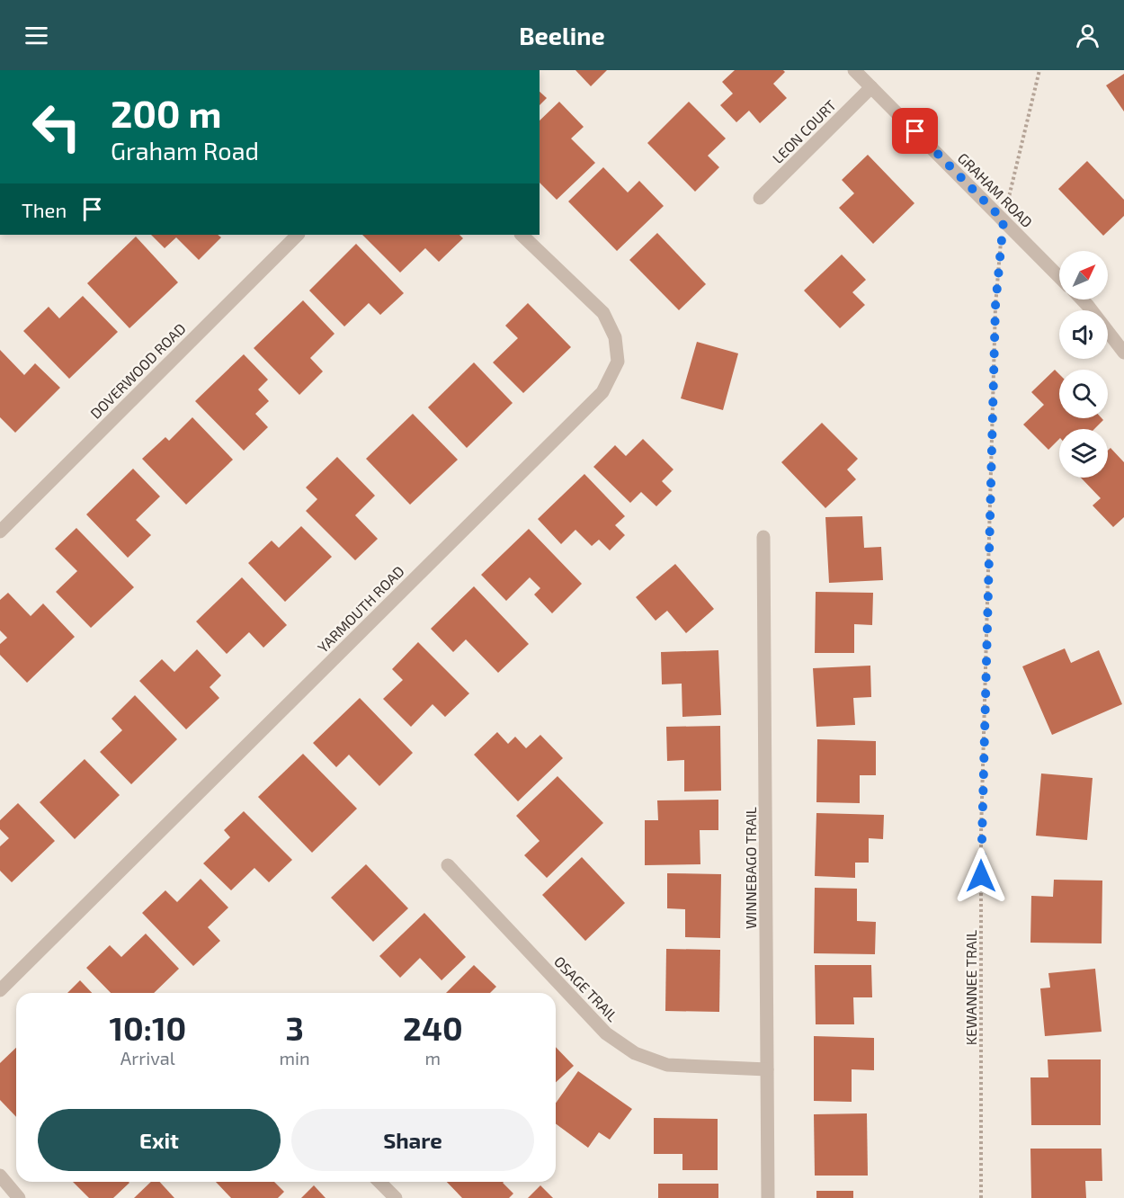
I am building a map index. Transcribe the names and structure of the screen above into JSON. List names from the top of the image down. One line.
{"streets":{"street":["LEON COURT","GRAHAM ROAD","DOVERWOOD ROAD","YARMOUTH ROAD","WINNEBAGO TRAIL","OSAGE TRAIL"],"path":["KEWANNEE TRAIL"]},"crossings":[["LEON COURT","GRAHAM ROAD"],["GRAHAM ROAD","KEWANNEE TRAIL"],["WINNEBAGO TRAIL","OSAGE TRAIL"]],"north":"top right","page":{"header":"Beeline","turn":["200 m","Graham Road"],"then":"Then","eta":["10:10","Arrival","3","min","240","m"],"buttons":["Exit","Share"]}}
